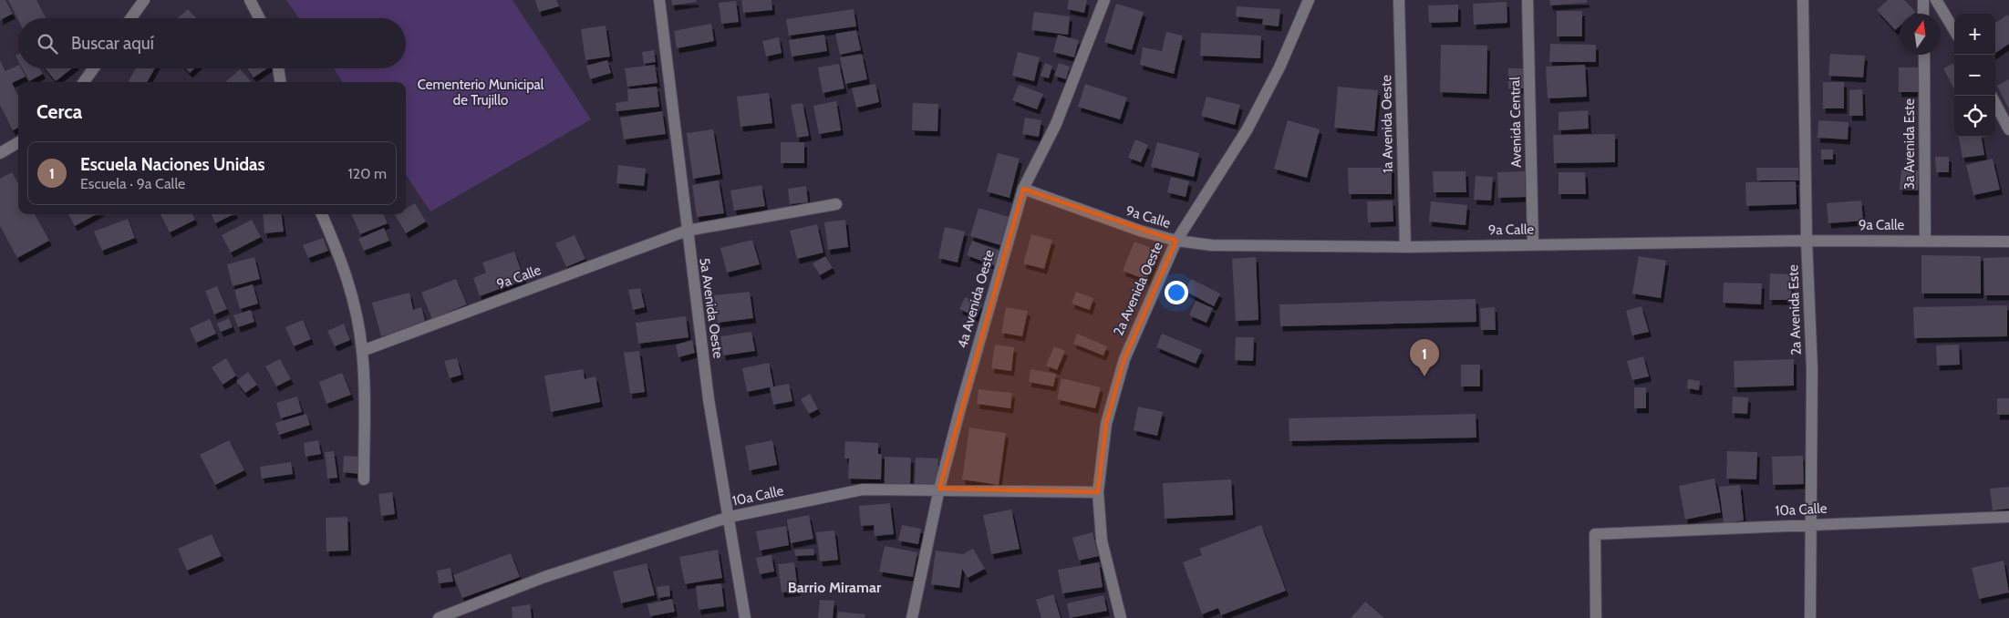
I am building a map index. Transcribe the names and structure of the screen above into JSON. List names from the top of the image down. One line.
{"streets":{"street":["Avenida Central","1a Avenida Oeste","3a Avenida Este","9a Calle","2a Avenida Oeste","4a Avenida Oeste","5a Avenida Oeste","2a Avenida Este","10a Calle"]},"crossings":[["Avenida Central","9a Calle"],["1a Avenida Oeste","9a Calle"],["3a Avenida Este","9a Calle"],["9a Calle","2a Avenida Oeste"],["9a Calle","4a Avenida Oeste"],["9a Calle","5a Avenida Oeste"],["9a Calle","2a Avenida Este"],["2a Avenida Oeste","10a Calle"],["4a Avenida Oeste","10a Calle"],["5a Avenida Oeste","10a Calle"],["2a Avenida Este","10a Calle"]],"districts":["Barrio Miramar"],"parks":["Cementerio Municipal de Trujillo"],"north":"top","page":{"map_buttons":["+","−"],"search":"Buscar aquí","heading":"Cerca","list":[{"mark":"1","name":"Escuela Naciones Unidas","note":"Escuela · 9a Calle","value":"120 m"}],"pins":"1"}}
